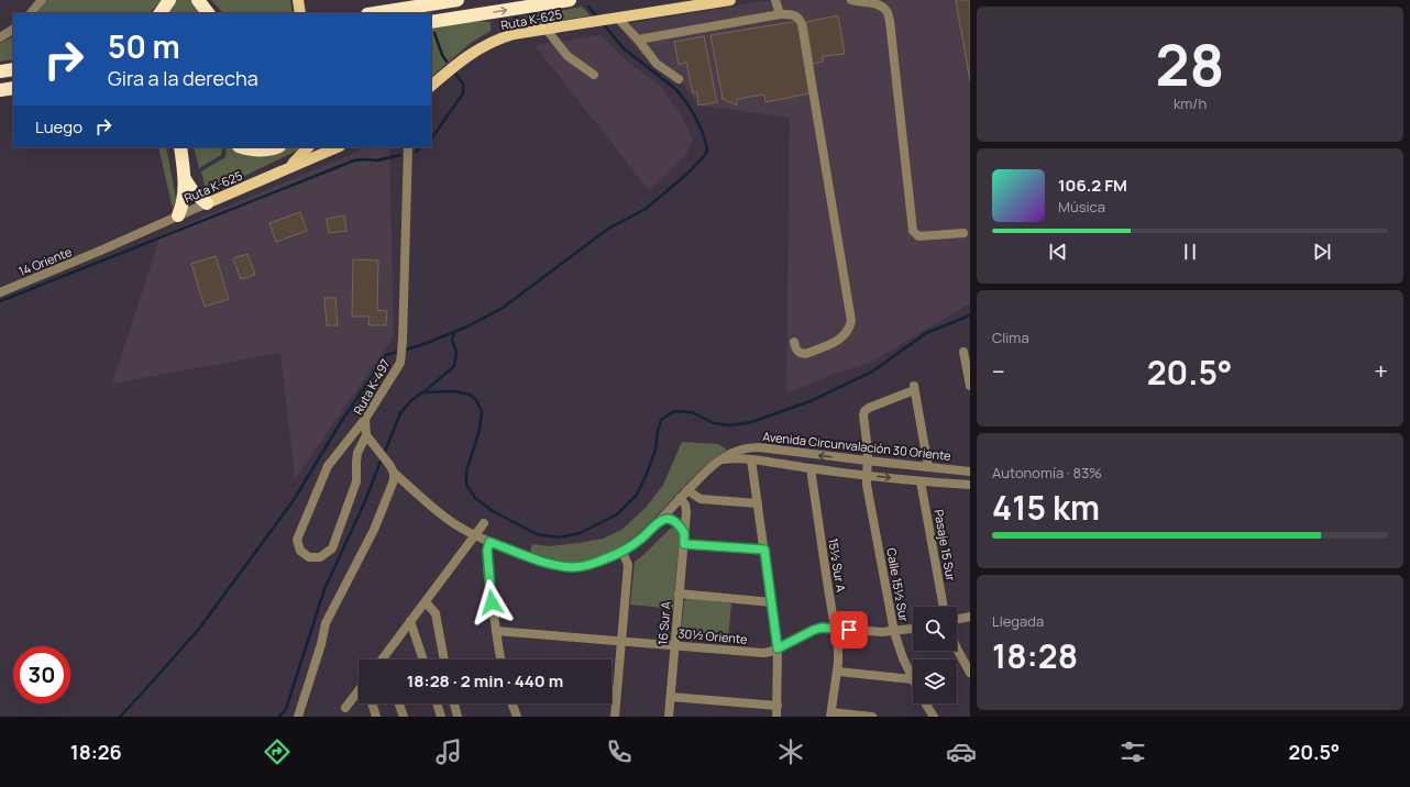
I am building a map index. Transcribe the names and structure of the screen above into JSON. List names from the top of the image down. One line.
{"streets":{"main road":["Ruta K-625"],"street":["14 Oriente","Ruta K-497","Avenida Circunvalación 30 Oriente","Pasaje 15 Sur","15½ Sur A","Calle 15½ Sur","16 Sur A","30½ Oriente"]},"crossings":[["Ruta K-625","14 Oriente"],["Avenida Circunvalación 30 Oriente","Pasaje 15 Sur"],["Avenida Circunvalación 30 Oriente","15½ Sur A"],["Avenida Circunvalación 30 Oriente","Calle 15½ Sur"],["Avenida Circunvalación 30 Oriente","16 Sur A"],["15½ Sur A","30½ Oriente"],["Calle 15½ Sur","30½ Oriente"],["16 Sur A","30½ Oriente"]],"page":{"tile":[["28","km/h"],"Clima",["Autonomía · 83%","415 km"],["Llegada","18:28"]],"turn":["50 m","Gira a la derecha"],"then":"Luego","song":["106.2 FM","Música"],"heat":["−","20.5°","+"],"limit":"30","trip":"18:28 · 2 min · 440 m","tabs":["18:26","20.5°"]}}
